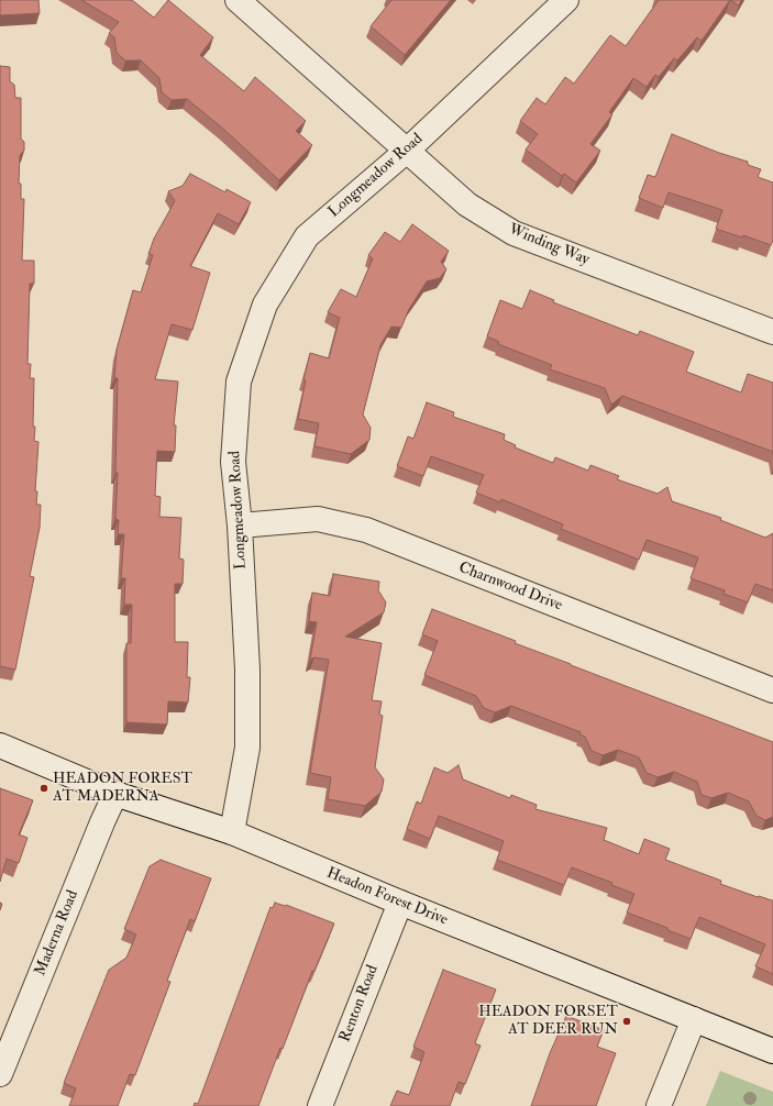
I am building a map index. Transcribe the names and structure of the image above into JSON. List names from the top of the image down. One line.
{"streets":{"street":["Longmeadow Road","Winding Way","Charnwood Drive","Headon Forest Drive","Maderna Road","Renton Road"]},"crossings":[["Longmeadow Road","Winding Way"],["Longmeadow Road","Charnwood Drive"],["Longmeadow Road","Headon Forest Drive"],["Headon Forest Drive","Maderna Road"],["Headon Forest Drive","Renton Road"]],"places":["HEADON FOREST AT MADERNA","HEADON FORSET AT DEER RUN"]}
